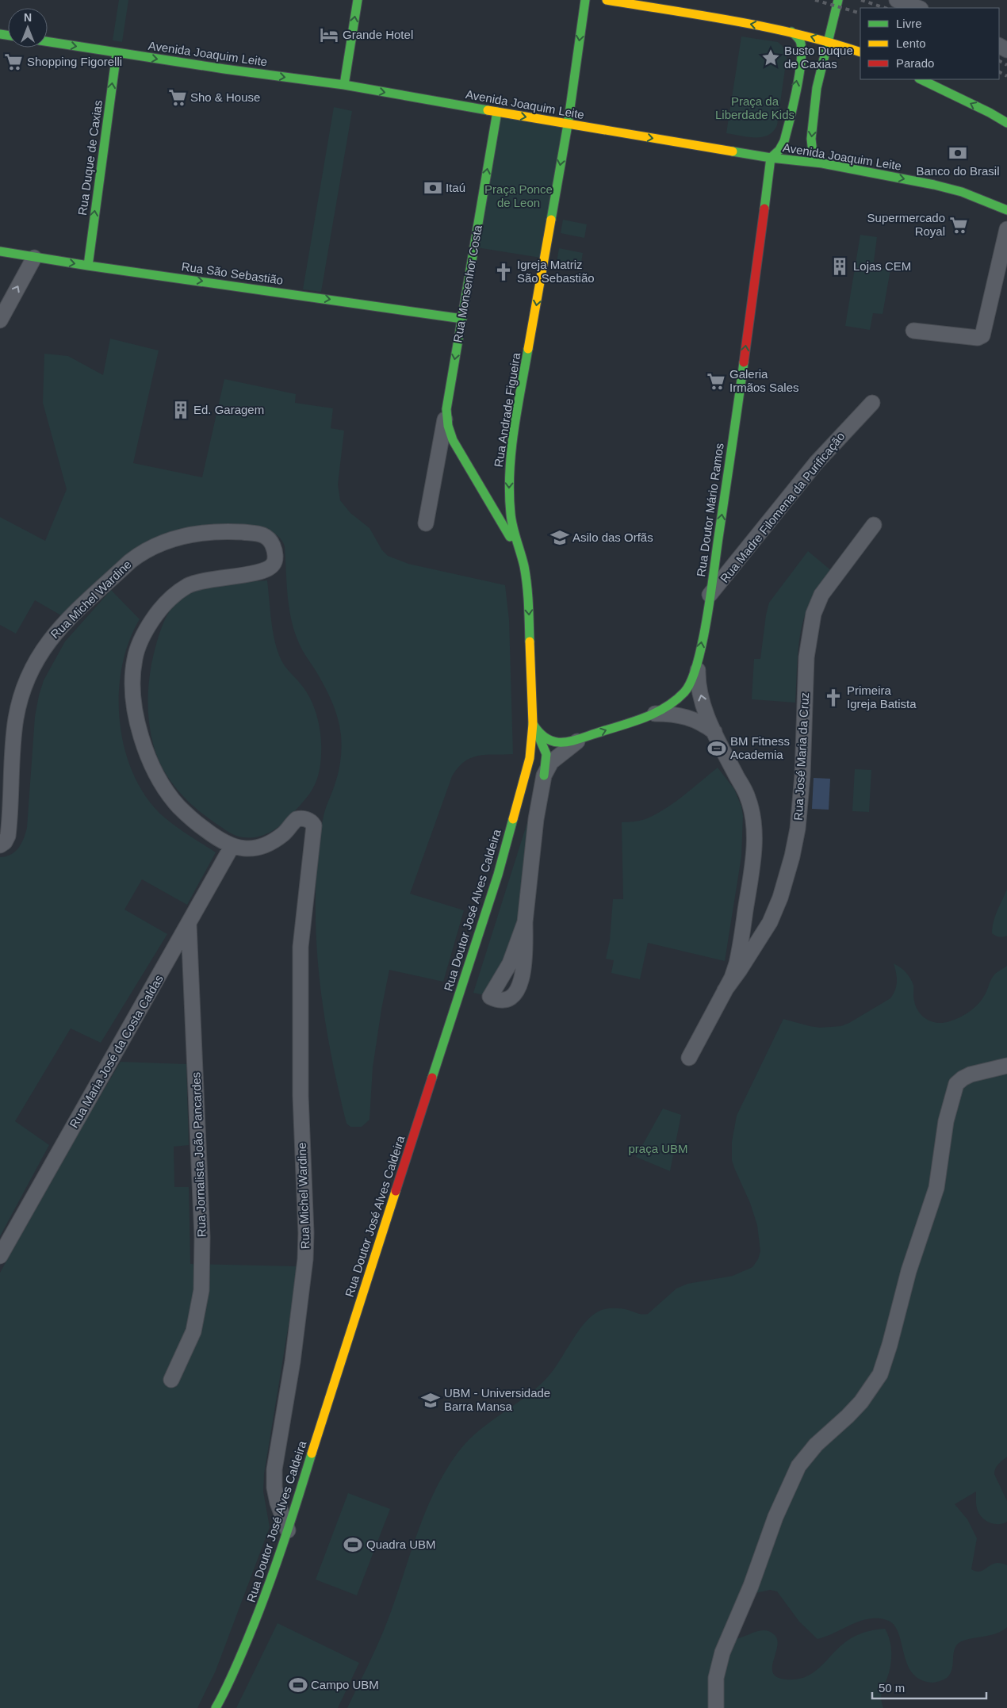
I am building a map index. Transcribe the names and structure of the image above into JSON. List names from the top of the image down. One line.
{"streets":{"street":["Avenida Joaquim Leite","Rua Duque de Caxias","Rua São Sebastião","Rua Monsenhor Costa","Rua Andrade Figueira","Rua Madre Filomena da Purificação","Rua Doutor Mário Ramos","Rua Michel Wardine","Rua José Maria da Cruz","Rua Doutor José Alves Caldeira","Rua Maria José da Costa Caldas","Rua Jornalista João Pancardes"]},"crossings":[["Avenida Joaquim Leite","Rua Duque de Caxias"],["Avenida Joaquim Leite","Rua Monsenhor Costa"],["Avenida Joaquim Leite","Rua Andrade Figueira"],["Avenida Joaquim Leite","Rua Doutor Mário Ramos"],["Rua Duque de Caxias","Rua São Sebastião"],["Rua São Sebastião","Rua Monsenhor Costa"],["Rua Monsenhor Costa","Rua Andrade Figueira"],["Rua Andrade Figueira","Rua Doutor José Alves Caldeira"],["Rua Madre Filomena da Purificação","Rua Doutor Mário Ramos"],["Rua Doutor Mário Ramos","Rua José Maria da Cruz"],["Rua Michel Wardine","Rua Doutor José Alves Caldeira"],["Rua Michel Wardine","Rua Maria José da Costa Caldas"],["Rua Maria José da Costa Caldas","Rua Jornalista João Pancardes"]],"one_way":["Avenida Joaquim Leite","Rua Duque de Caxias","Rua São Sebastião","Rua Andrade Figueira","Rua Doutor Mário Ramos"],"parks":["Praça da Liberdade Kids","Praça Ponce de Leon","praça UBM"],"places":{"hotel":["Grande Hotel"],"place":["Busto Duque de Caxias"],"supermarket":["Shopping Figorelli","Sho & House","Supermercado Royal","Galeria Irmãos Sales"],"bank":["Banco do Brasil","Itaú"],"building":["Lojas CEM","Ed. Garagem"],"church":["Igreja Matriz São Sebastião","Primeira Igreja Batista"],"school or university":["Asilo das Orfãs","UBM - Universidade Barra Mansa"],"sports":["BM Fitness Academia","Quadra UBM","Campo UBM"]},"legend":["Livre","Lento","Parado"],"scale_bar":"50 m","north":"top"}
